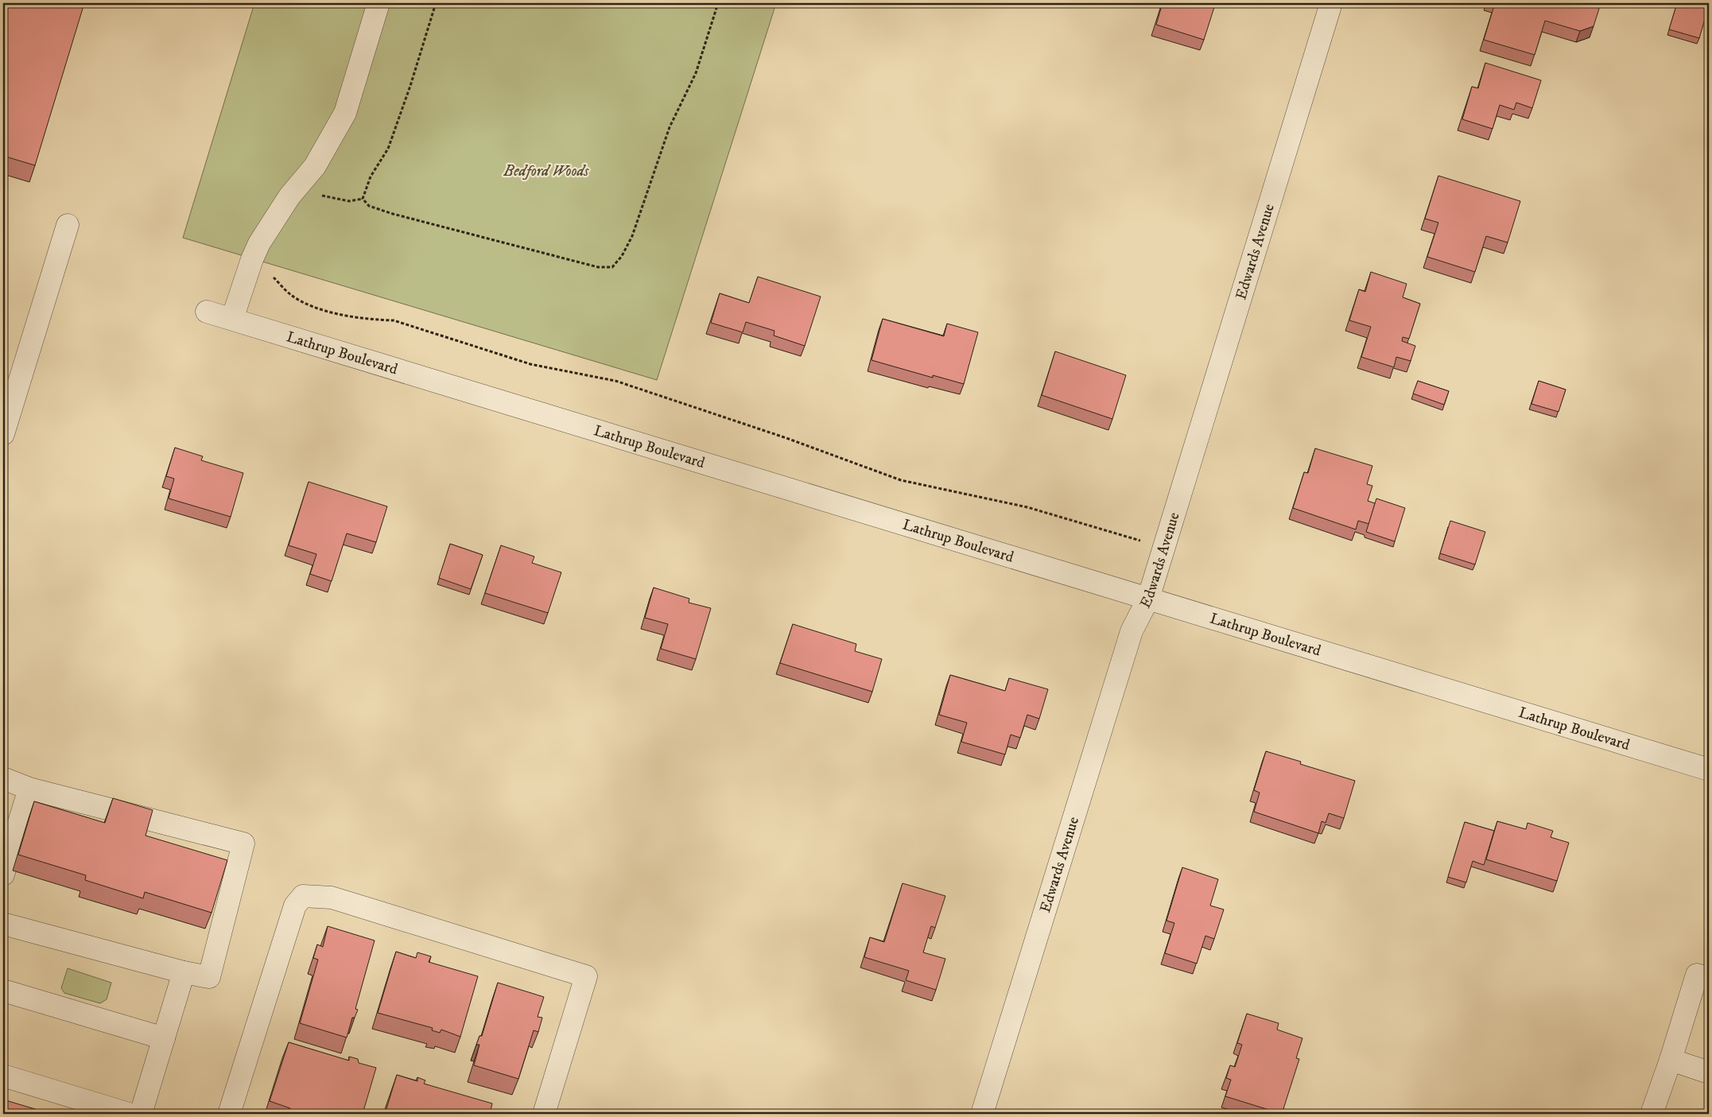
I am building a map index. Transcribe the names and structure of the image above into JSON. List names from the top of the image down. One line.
{"streets":{"street":["Edwards Avenue","Lathrup Boulevard"]},"crossings":[["Edwards Avenue","Lathrup Boulevard"]],"parks":["Bedford Woods"]}
